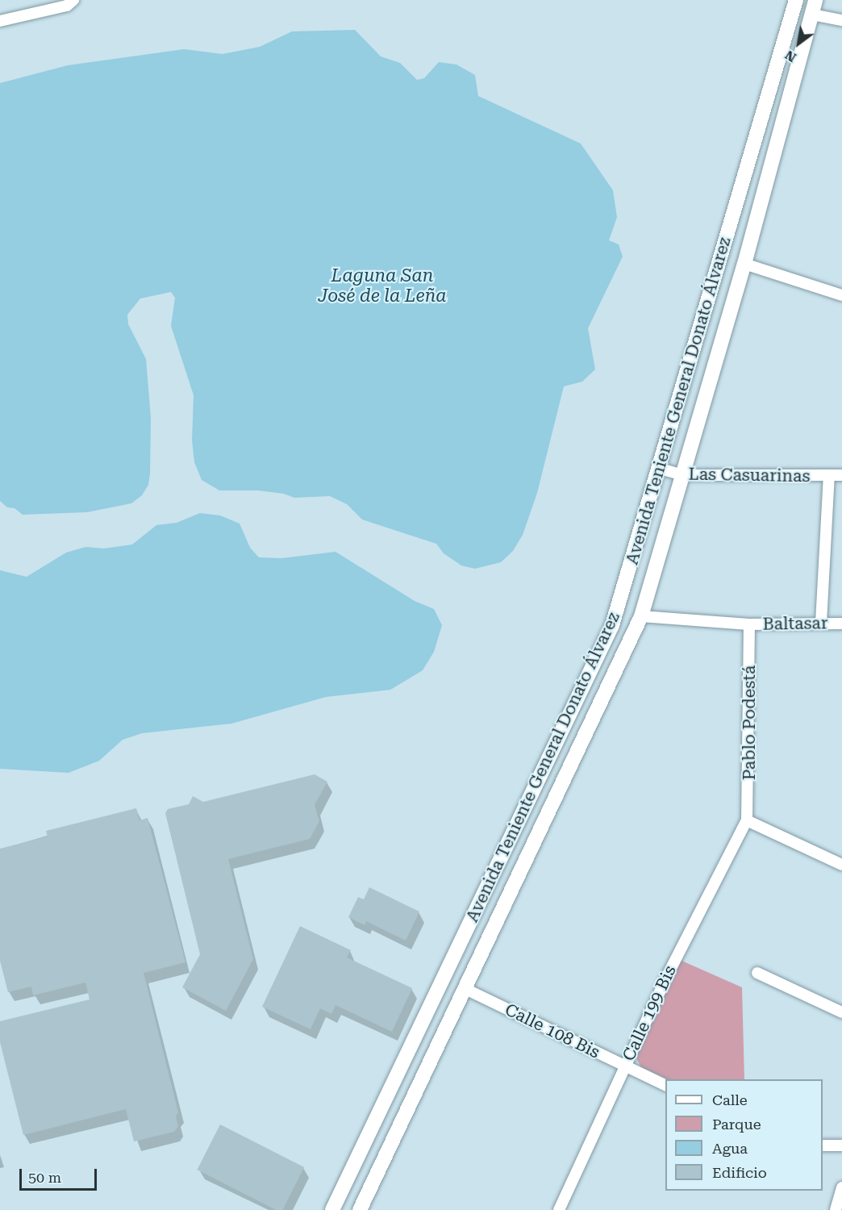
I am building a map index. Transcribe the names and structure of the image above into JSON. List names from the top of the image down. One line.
{"streets":{"main road":["Avenida Teniente General Donato Álvarez"],"street":["Las Casuarinas","Baltasar","Pablo Podestá","Calle 199 Bis","Calle 108 Bis"]},"crossings":[["Avenida Teniente General Donato Álvarez","Las Casuarinas"],["Avenida Teniente General Donato Álvarez","Baltasar"],["Avenida Teniente General Donato Álvarez","Calle 108 Bis"],["Baltasar","Pablo Podestá"],["Pablo Podestá","Calle 199 Bis"],["Calle 199 Bis","Calle 108 Bis"]],"water":["Laguna San José de la Leña"],"legend":["Calle","Parque","Agua","Edificio"],"scale_bar":"50 m","north":"bottom left"}
